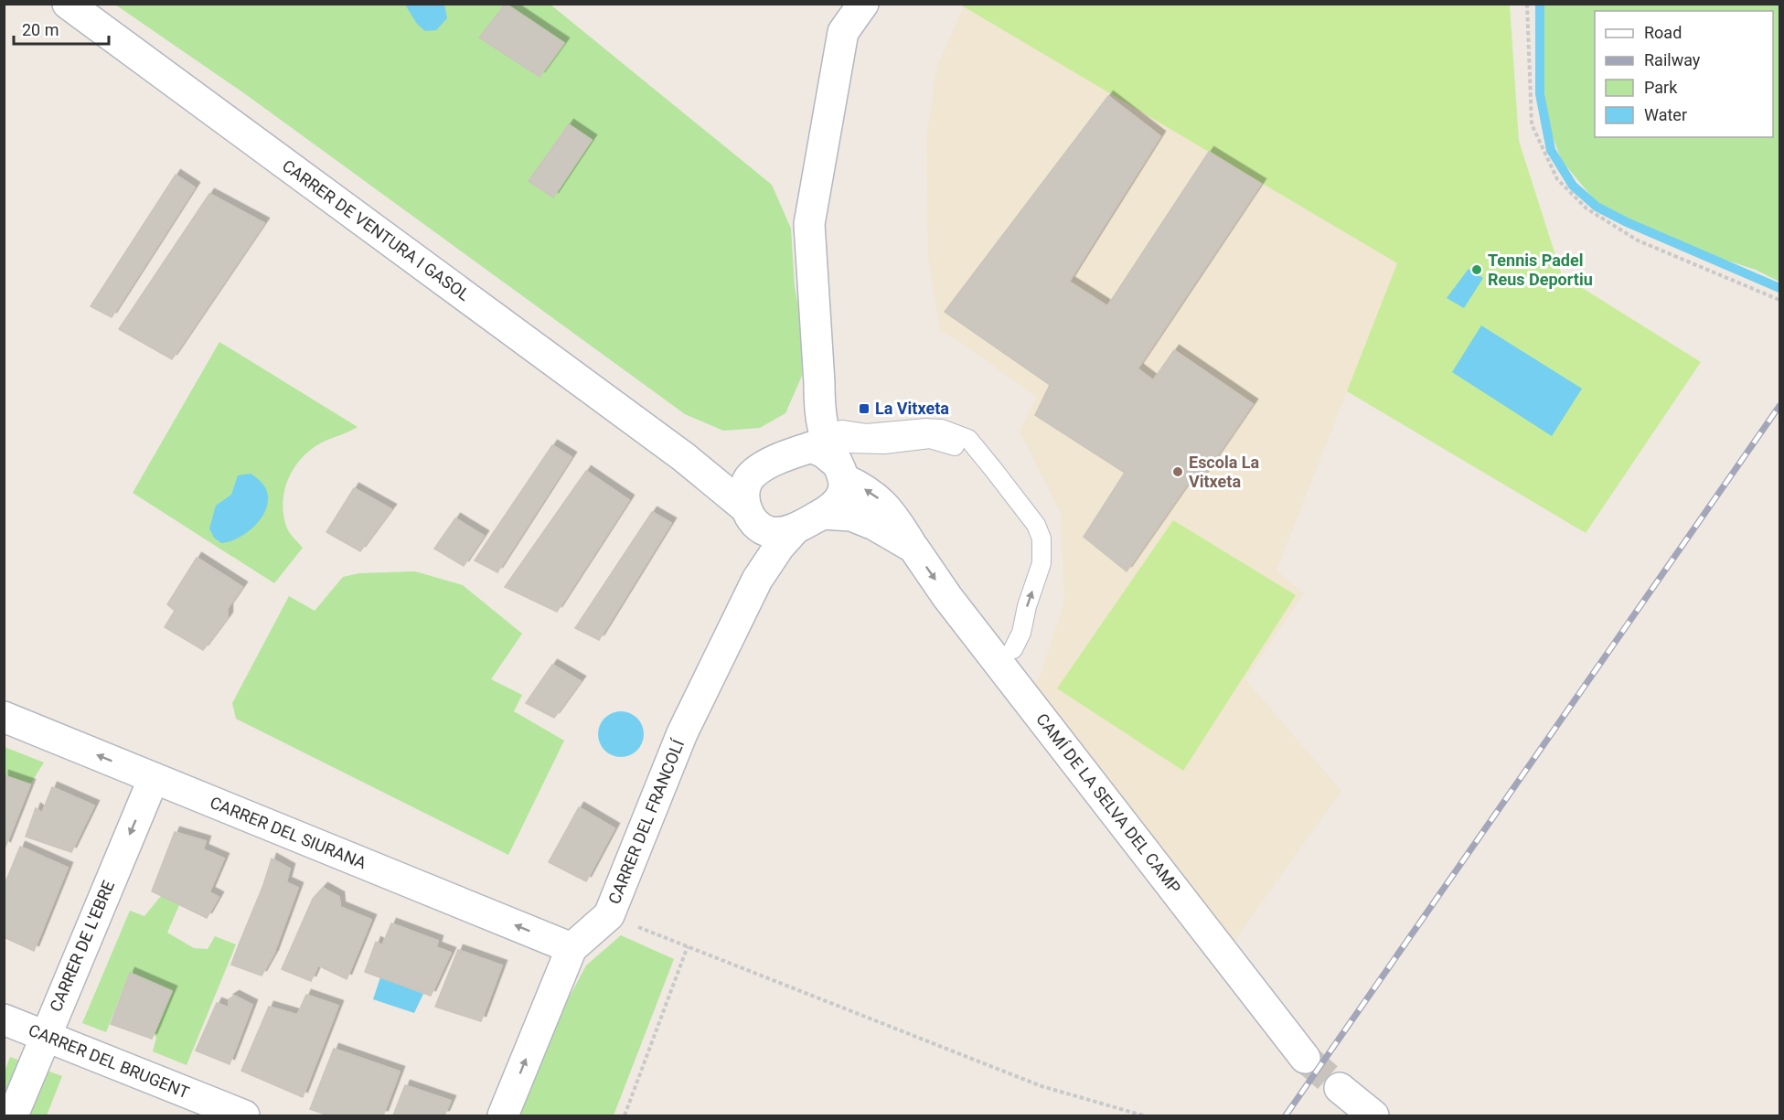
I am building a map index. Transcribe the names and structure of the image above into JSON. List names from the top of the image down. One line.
{"streets":{"street":["CARRER DE VENTURA I GASOL","CAMÍ DE LA SELVA DEL CAMP","CARRER DEL FRANCOLÍ","CARRER DEL SIURANA","CARRER DE L'EBRE","CARRER DEL BRUGENT"]},"crossings":[["CARRER DE VENTURA I GASOL","CAMÍ DE LA SELVA DEL CAMP"],["CARRER DE VENTURA I GASOL","CARRER DEL FRANCOLÍ"],["CAMÍ DE LA SELVA DEL CAMP","CARRER DEL FRANCOLÍ"],["CARRER DEL FRANCOLÍ","CARRER DEL SIURANA"],["CARRER DEL SIURANA","CARRER DE L'EBRE"],["CARRER DE L'EBRE","CARRER DEL BRUGENT"]],"one_way":["CARRER DEL SIURANA","CARRER DE L'EBRE"],"places":{"other":["Tennis Padel Reus Deportiu","Escola La Vitxeta"],"transit":["La Vitxeta"]},"legend":["Road","Railway","Park","Water"],"scale_bar":"20 m"}
